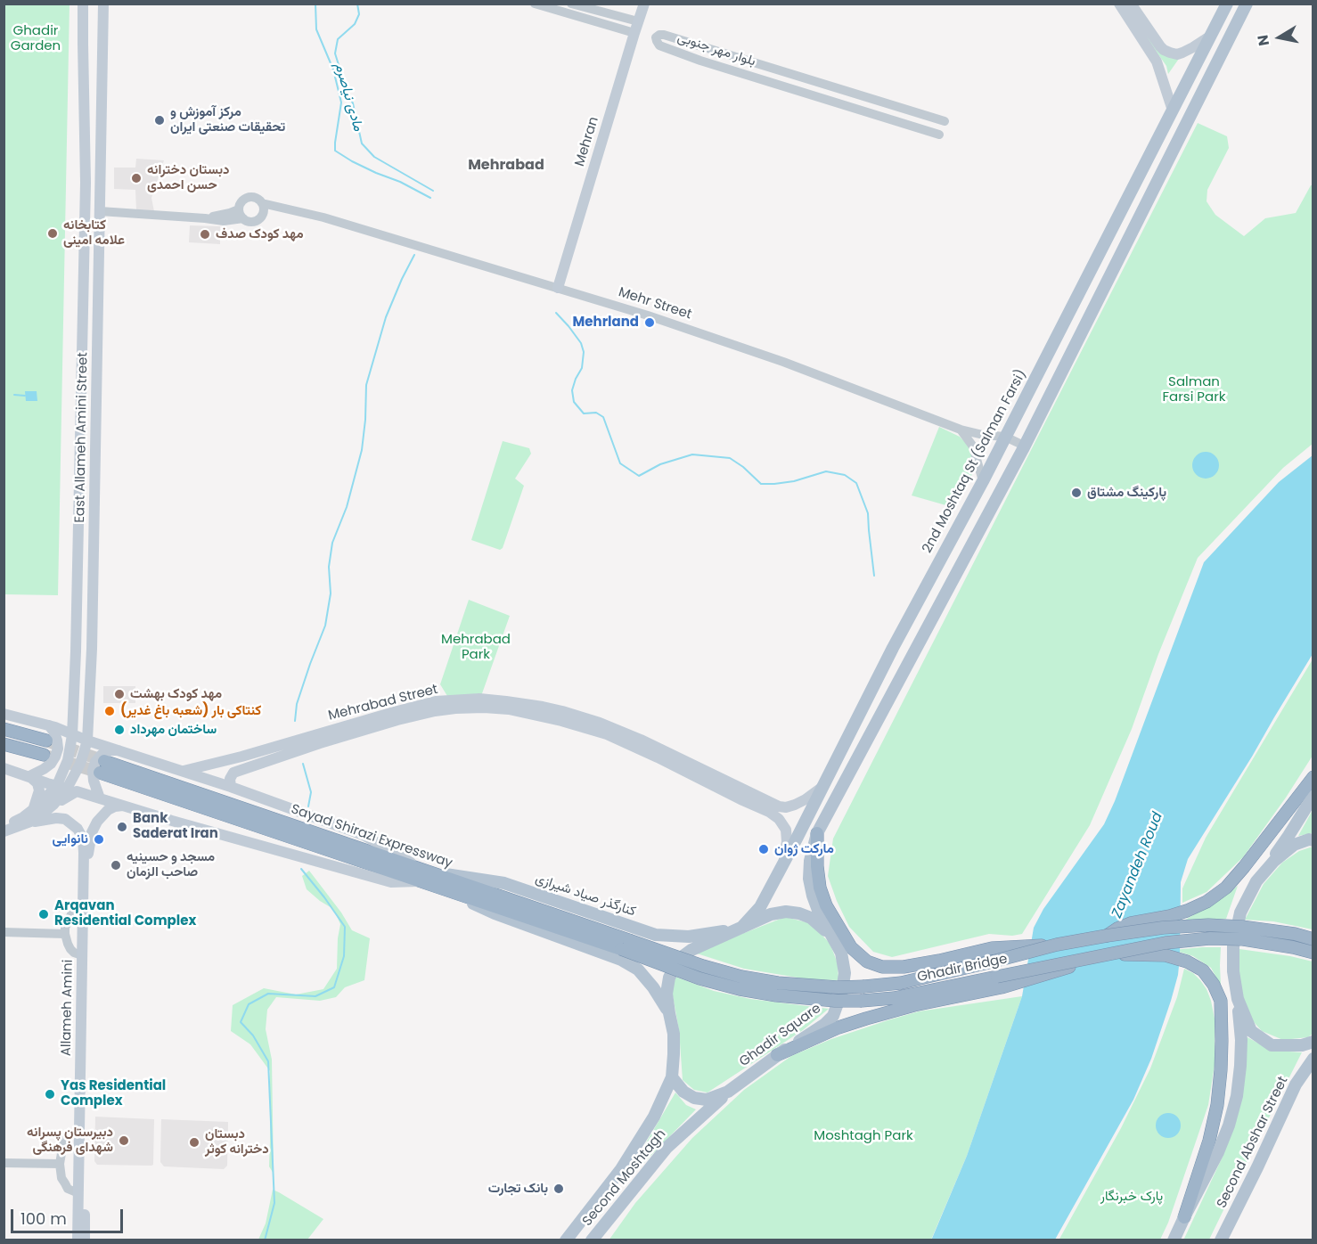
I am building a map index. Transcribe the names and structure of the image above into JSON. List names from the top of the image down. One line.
{"streets":{"highway":["Sayad Shirazi Expressway","Ghadir Bridge"],"main road":["Mehran","East Allameh Amini Street","2nd Moshtaq St (Salman Farsi)","Mehrabad Street","کنارگذر صیاد شیرازی","Allameh Amini","Ghadir Square","Second Abshar Street","Second Moshtagh"],"street":["بلوار مهر جنوبی","Mehr Street"]},"crossings":[["Mehran","Mehr Street"],["Mehr Street","2nd Moshtaq St (Salman Farsi)"],["East Allameh Amini Street","Allameh Amini"],["2nd Moshtaq St (Salman Farsi)","کنارگذر صیاد شیرازی"],["2nd Moshtaq St (Salman Farsi)","Ghadir Square"],["2nd Moshtaq St (Salman Farsi)","Second Moshtagh"],["Sayad Shirazi Expressway","کنارگذر صیاد شیرازی"],["Sayad Shirazi Expressway","Ghadir Bridge"],["کنارگذر صیاد شیرازی","Ghadir Square"],["کنارگذر صیاد شیرازی","Second Moshtagh"],["Ghadir Square","Second Moshtagh"]],"districts":["Mehrabad"],"water":["مادی نیاصرم","Zayandeh Roud"],"parks":["Ghadir Garden","Salman Farsi Park","Mehrabad Park","Moshtagh Park","پارک خبرنگار"],"places":["مرکز آموزش و تحقیقات صنعتی ایران","دبستان دخترانه حسن احمدی","کتابخانه علامه امینی","مهد کودک صدف","Mehrland","پارکینگ مشتاق","مهد کودک بهشت","کنتاکی بار (شعبه باغ غدیر)","ساختمان مهرداد","Bank Saderat Iran","نانوایی","مارکت ژوان","مسجد و حسینیه صاحب الزمان","Arqavan Residential Complex","Yas Residential Complex","دبیرستان پسرانه شهدای فرهنگی","دبستان دخترانه کوثر","بانک تجارت"],"scale_bar":"100 m","north":"left"}
